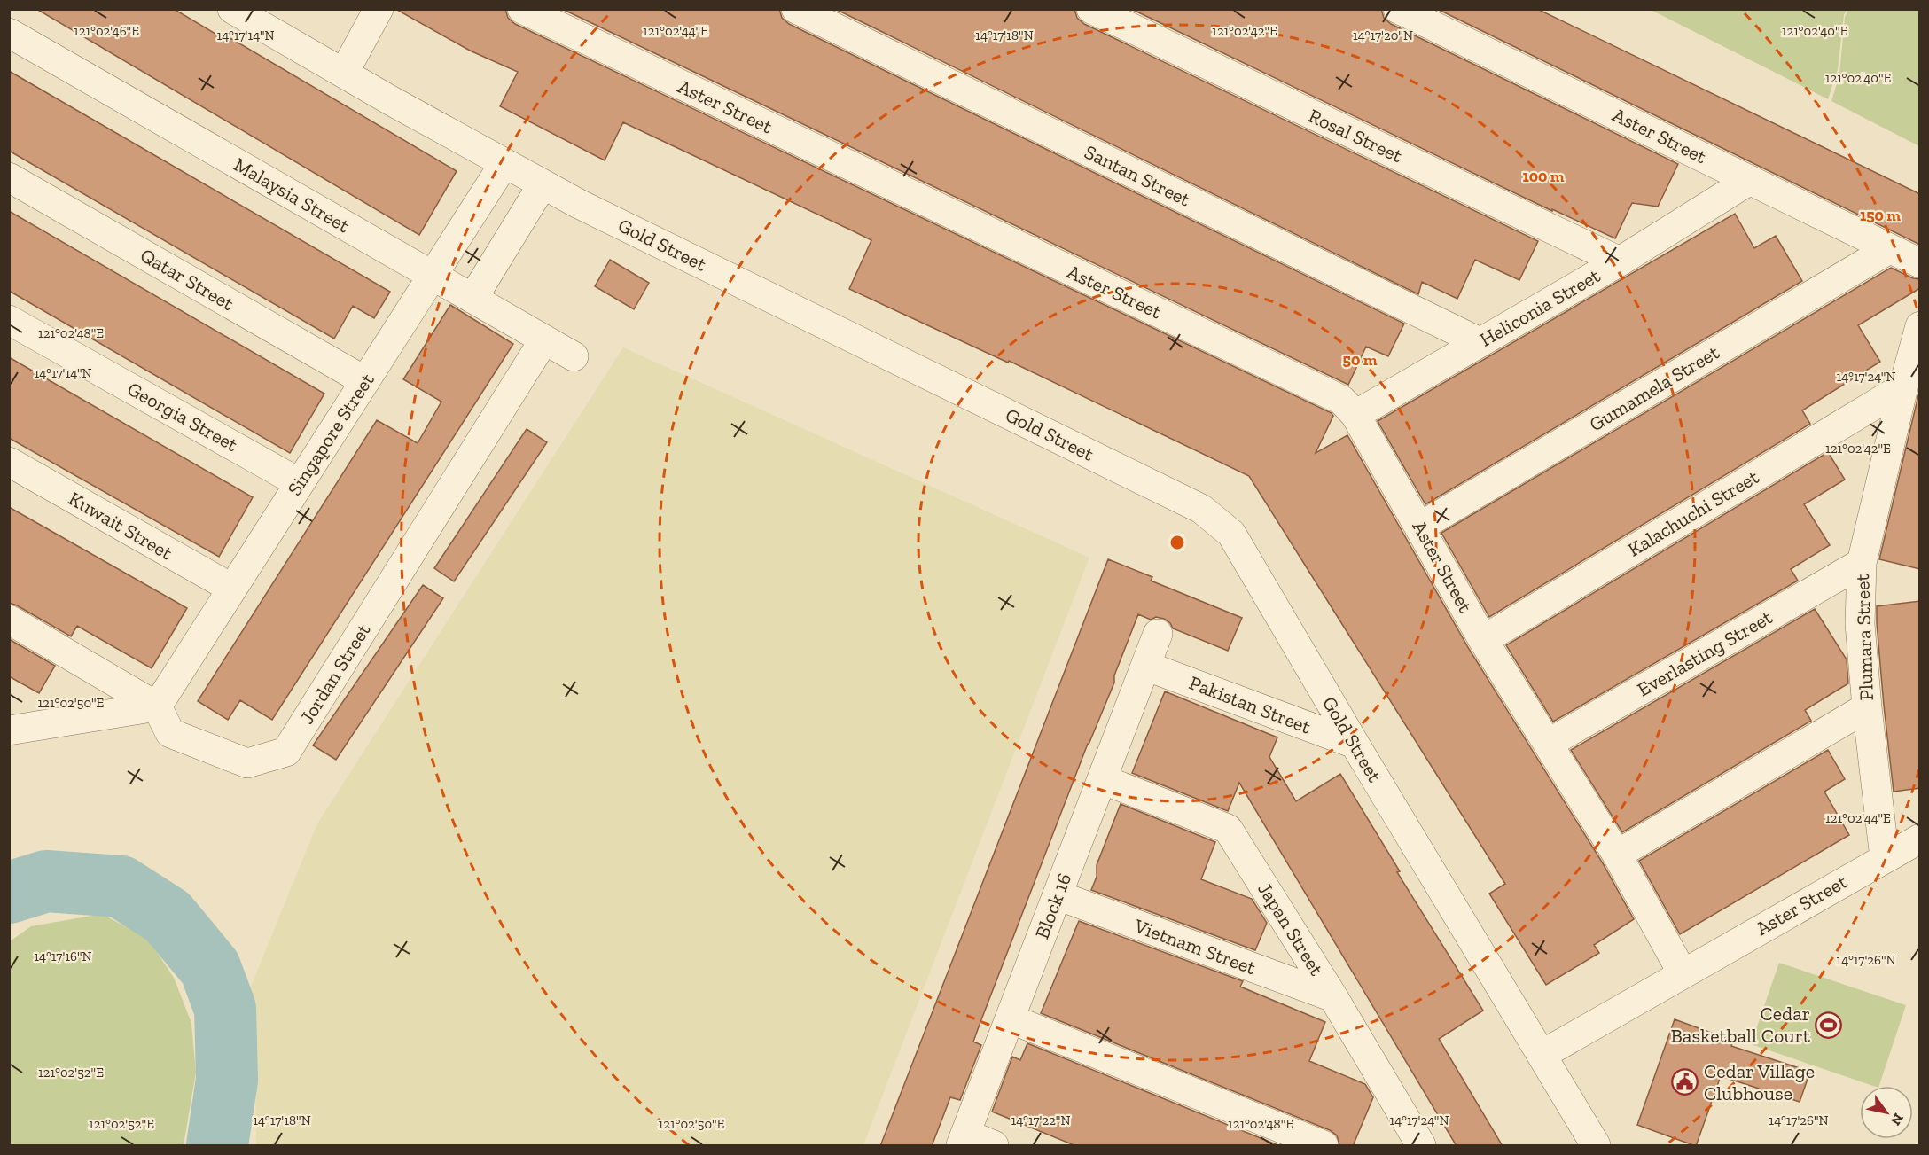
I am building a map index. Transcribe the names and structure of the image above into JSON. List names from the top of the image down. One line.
{"streets":{"street":["Aster Street","Rosal Street","Santan Street","Malaysia Street","Gold Street","Qatar Street","Heliconia Street","Gumamela Street","Georgia Street","Singapore Street","Kalachuchi Street","Kuwait Street","Plumara Street","Everlasting Street","Jordan Street","Pakistan Street","Block 16","Japan Street","Vietnam Street"]},"crossings":[["Aster Street","Gold Street"],["Aster Street","Heliconia Street"],["Aster Street","Gumamela Street"],["Aster Street","Kalachuchi Street"],["Aster Street","Plumara Street"],["Aster Street","Everlasting Street"],["Rosal Street","Heliconia Street"],["Santan Street","Heliconia Street"],["Malaysia Street","Singapore Street"],["Malaysia Street","Jordan Street"],["Gold Street","Singapore Street"],["Gold Street","Pakistan Street"],["Qatar Street","Singapore Street"],["Georgia Street","Singapore Street"],["Singapore Street","Kuwait Street"],["Singapore Street","Jordan Street"],["Kalachuchi Street","Plumara Street"],["Plumara Street","Everlasting Street"],["Pakistan Street","Block 16"],["Block 16","Japan Street"],["Block 16","Vietnam Street"],["Japan Street","Vietnam Street"]],"places":{"sports":["Cedar Basketball Court"],"public building":["Cedar Village Clubhouse"]},"north":"bottom right","coordinates":["121°02'46\"E","121°02'44\"E","121°02'42\"E","121°02'40\"E","14°17'14\"N","14°17'18\"N","14°17'20\"N","121°02'48\"E","14°17'24\"N","121°02'50\"E","14°17'16\"N","14°17'26\"N","121°02'52\"E","14°17'22\"N"],"rings":["100 m","150 m","50 m"]}
